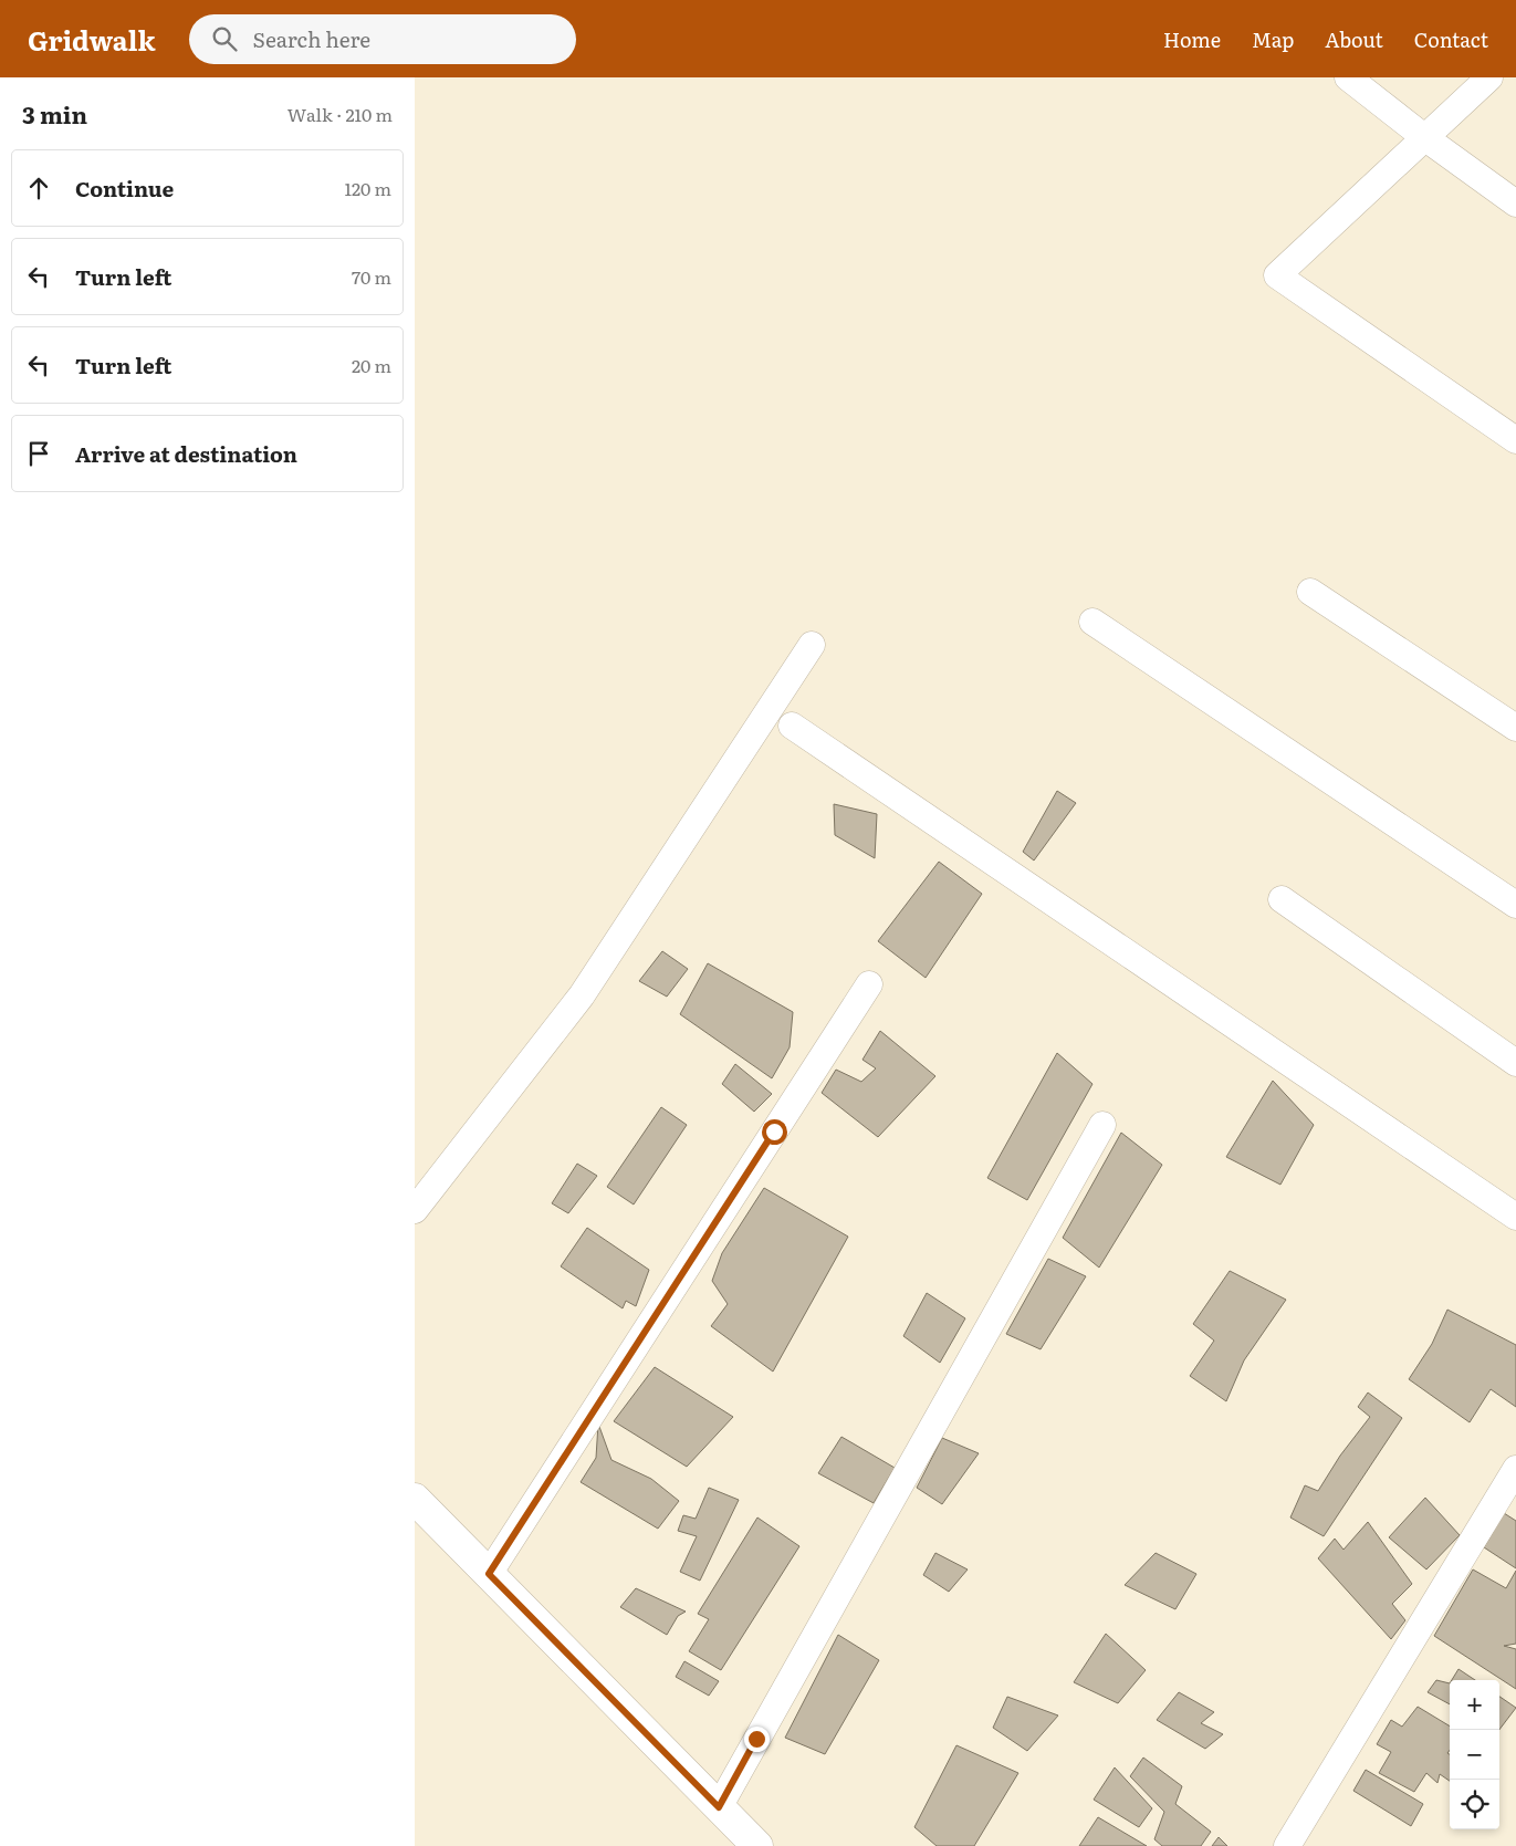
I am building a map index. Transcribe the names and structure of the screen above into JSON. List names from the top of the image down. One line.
{"page":{"header":"Gridwalk","search":"Search here","nav":["Home","Map","About","Contact"],"heading":["3 min","Walk · 210 m"],"list":[["Continue","120 m"],["Turn left","70 m"],["Turn left","20 m"],"Arrive at destination"],"map_buttons":["+","−"]}}
